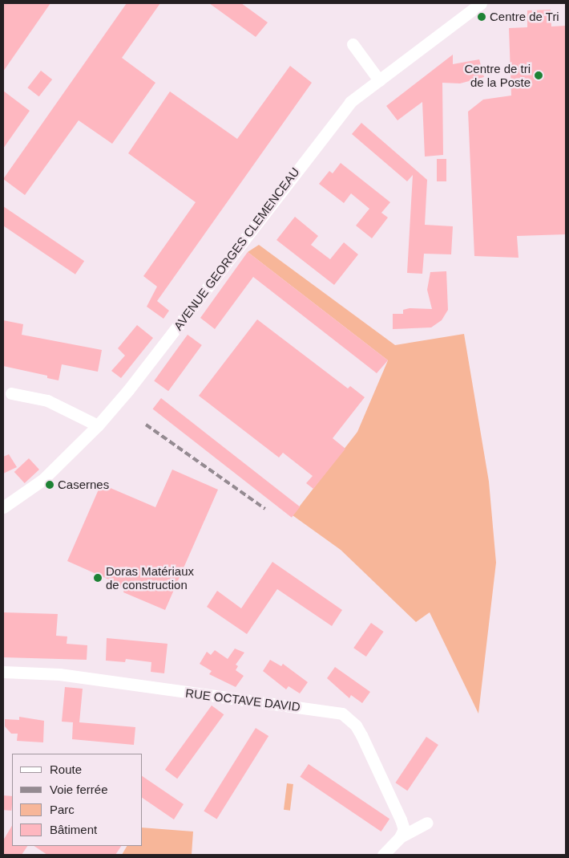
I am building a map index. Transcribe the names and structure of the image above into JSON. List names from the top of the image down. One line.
{"streets":{"street":["AVENUE GEORGES CLEMENCEAU","RUE OCTAVE DAVID"]},"places":["Centre de Tri","Centre de tri de la Poste","Casernes","Doras Matériaux de construction"],"legend":["Route","Voie ferrée","Parc","Bâtiment"]}
